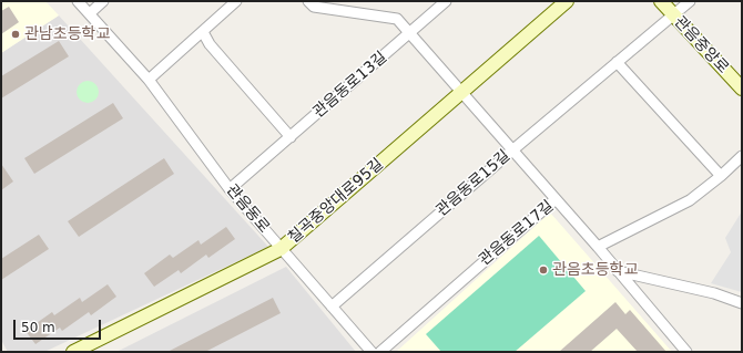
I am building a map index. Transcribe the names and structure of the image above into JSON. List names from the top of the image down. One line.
{"streets":{"main road":["관음중앙로","칠곡중앙대로95길"],"street":["관음동로13길","관음동로15길","관음동로","관음동로17길"]},"crossings":[["관음중앙로","관음동로15길"],["관음동로13길","관음동로"],["관음동로15길","관음동로"],["칠곡중앙대로95길","관음동로"]],"places":["관남초등학교","관음초등학교"],"scale_bar":"50 m"}
